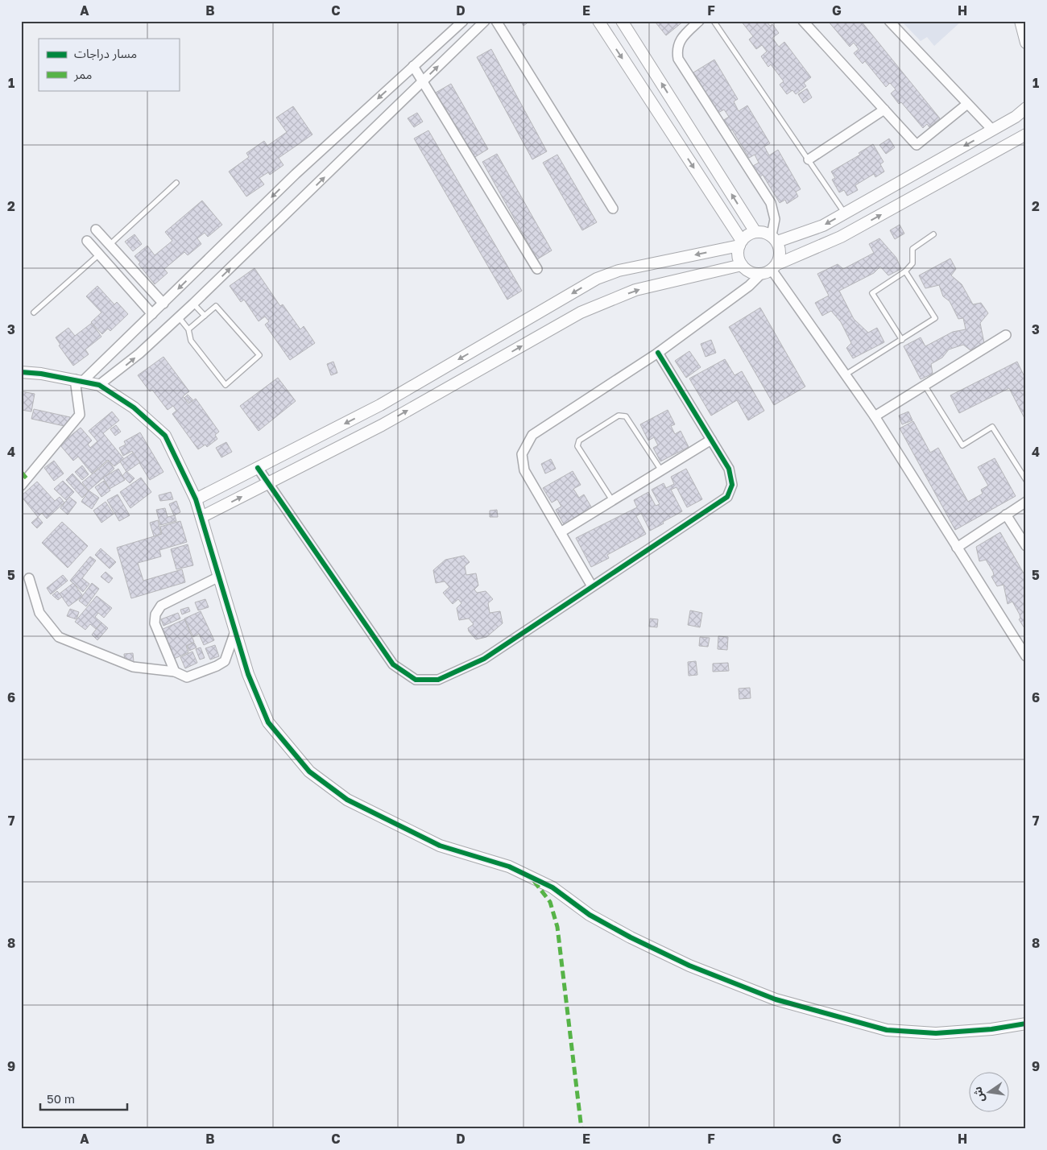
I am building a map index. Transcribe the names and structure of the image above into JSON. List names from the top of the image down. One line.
{"legend":["مسار دراجات","ممر"],"scale_bar":"50 m","north":"left","grid":{"columns":["A","B","C","D","E","F","G","H"],"rows":["1","2","3","4","5","6","7","8","9"]}}
